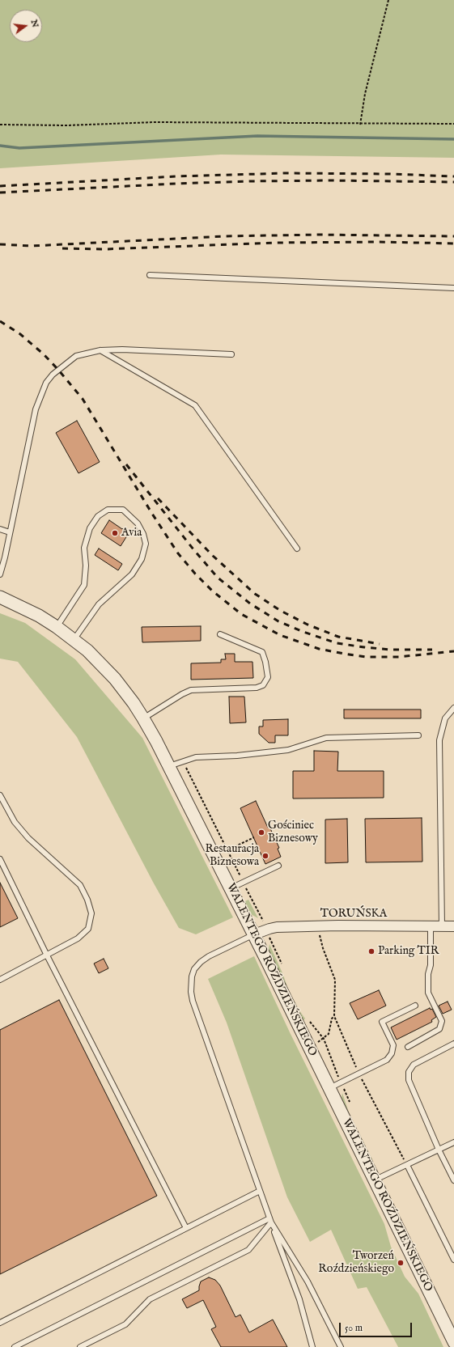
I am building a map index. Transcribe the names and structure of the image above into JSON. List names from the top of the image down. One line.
{"streets":{"street":["TORUŃSKA","WALENTEGO ROŹDZIEŃSKIEGO"]},"crossings":[["TORUŃSKA","WALENTEGO ROŹDZIEŃSKIEGO"]],"places":["Avia","Gościniec Biznesowy","Restauracja Biznesowa","Parking TIR","Tworzeń Roździeńskiego"],"scale_bar":"50 m","north":"right"}
